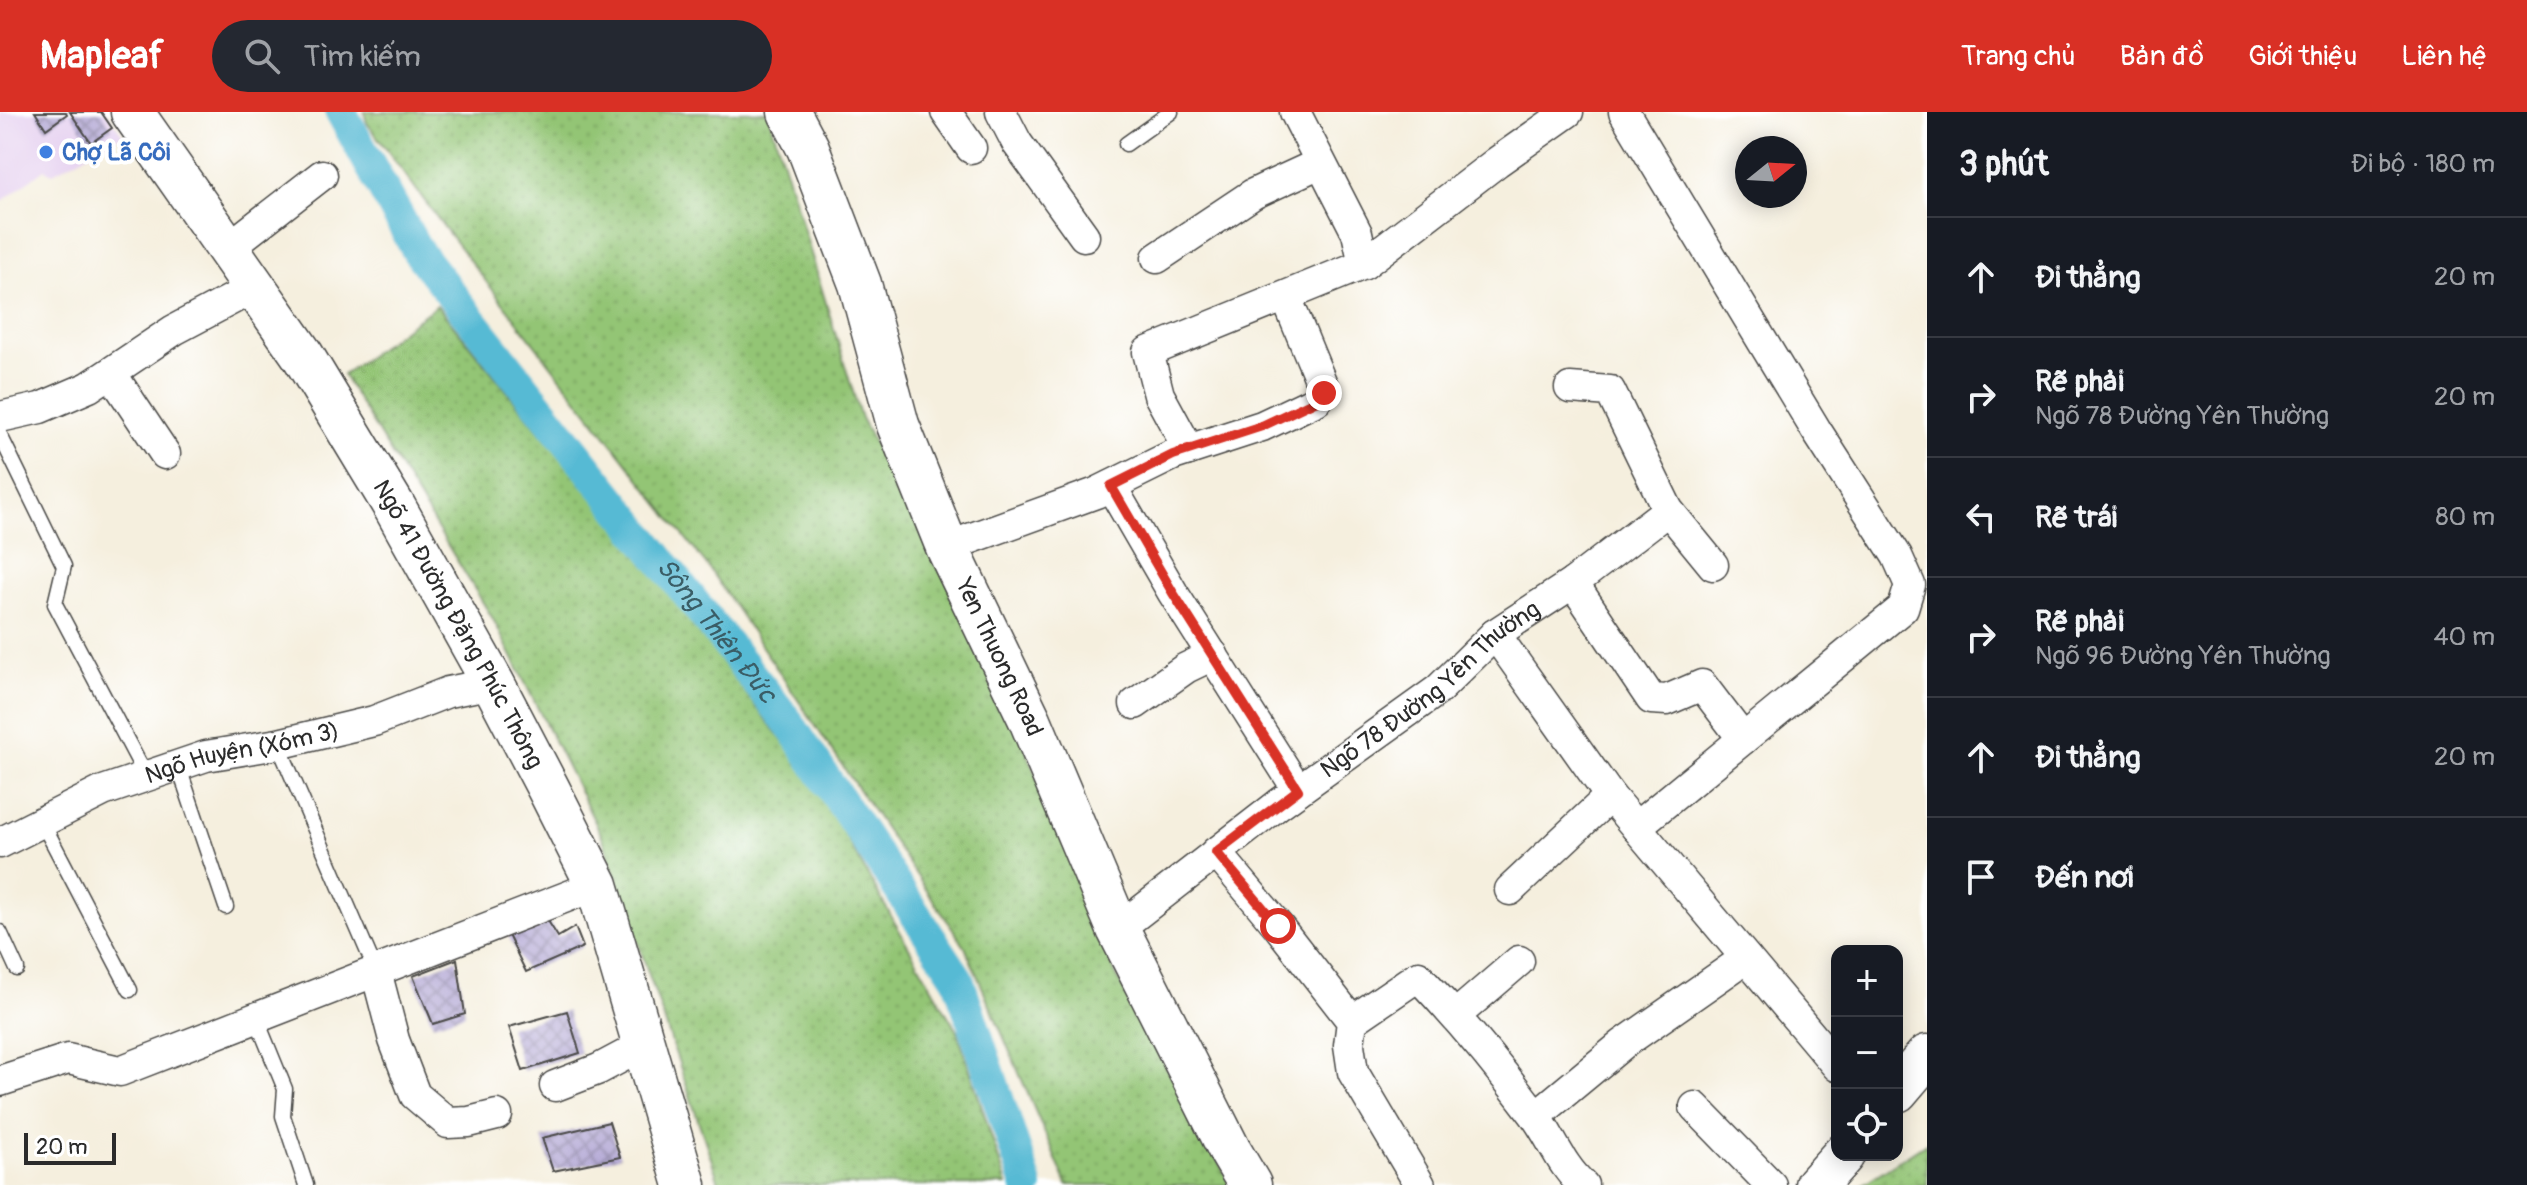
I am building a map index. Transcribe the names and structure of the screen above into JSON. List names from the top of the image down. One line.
{"streets":{"main road":["Ngõ 41 Đường Đặng Phúc Thông","Yen Thuong Road"],"street":["Ngõ 78 Đường Yên Thường","Ngõ Huyện (Xóm 3)"]},"crossings":[["Ngõ 41 Đường Đặng Phúc Thông","Ngõ Huyện (Xóm 3)"],["Yen Thuong Road","Ngõ 78 Đường Yên Thường"]],"water":["Sông Thiên Đức"],"places":["Chợ Lã Côi"],"scale_bar":"20 m","north":"right","page":{"header":"Mapleaf","search":"Tìm kiếm","nav":["Trang chủ","Bản đồ","Giới thiệu","Liên hệ"],"heading":["3 phút","Đi bộ · 180 m"],"list":[["Đi thẳng","20 m"],["Rẽ phải","Ngõ 78 Đường Yên Thường","20 m"],["Rẽ trái","80 m"],["Rẽ phải","Ngõ 96 Đường Yên Thường","40 m"],["Đi thẳng","20 m"],"Đến nơi"],"map_buttons":["+","−"],"scale":"20 m"}}
